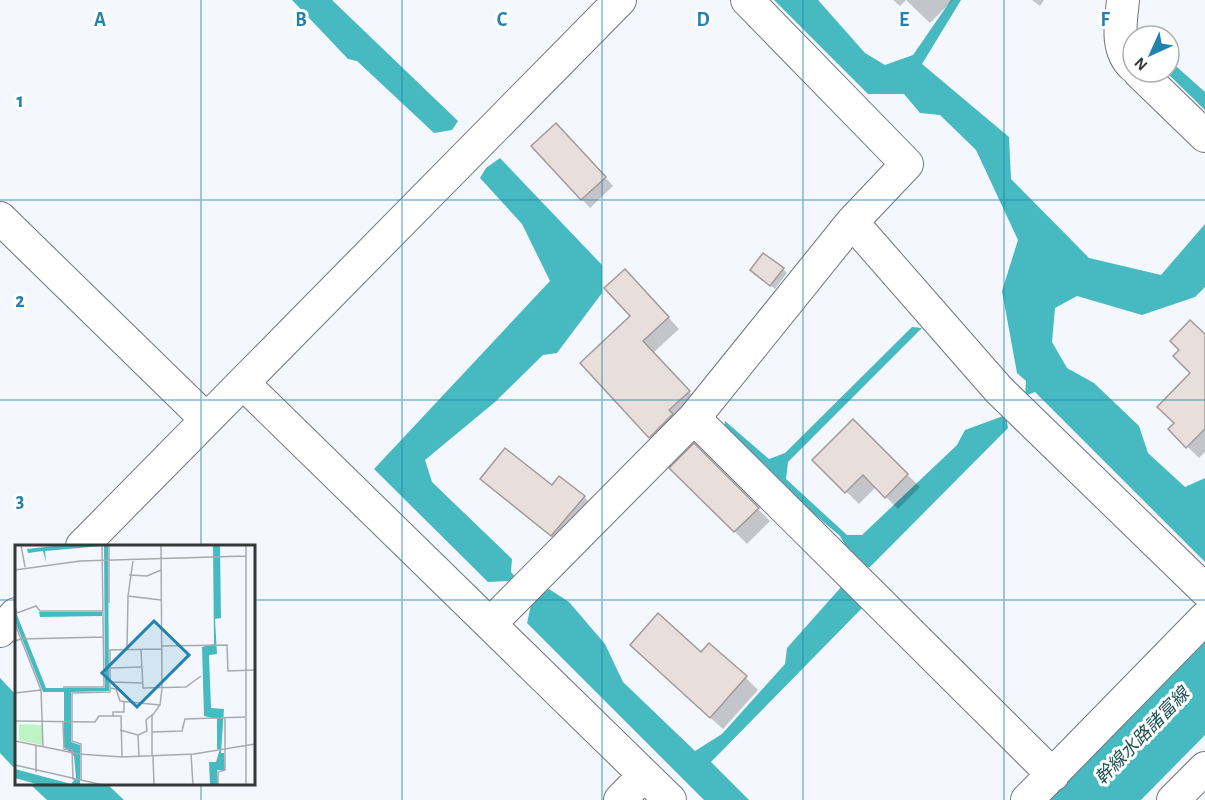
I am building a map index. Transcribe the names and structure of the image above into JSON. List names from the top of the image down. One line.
{"water":["幹線水路諸富線"],"north":"bottom left","grid":{"columns":["A","B","C","D","E","F"],"rows":["1","2","3"]}}
